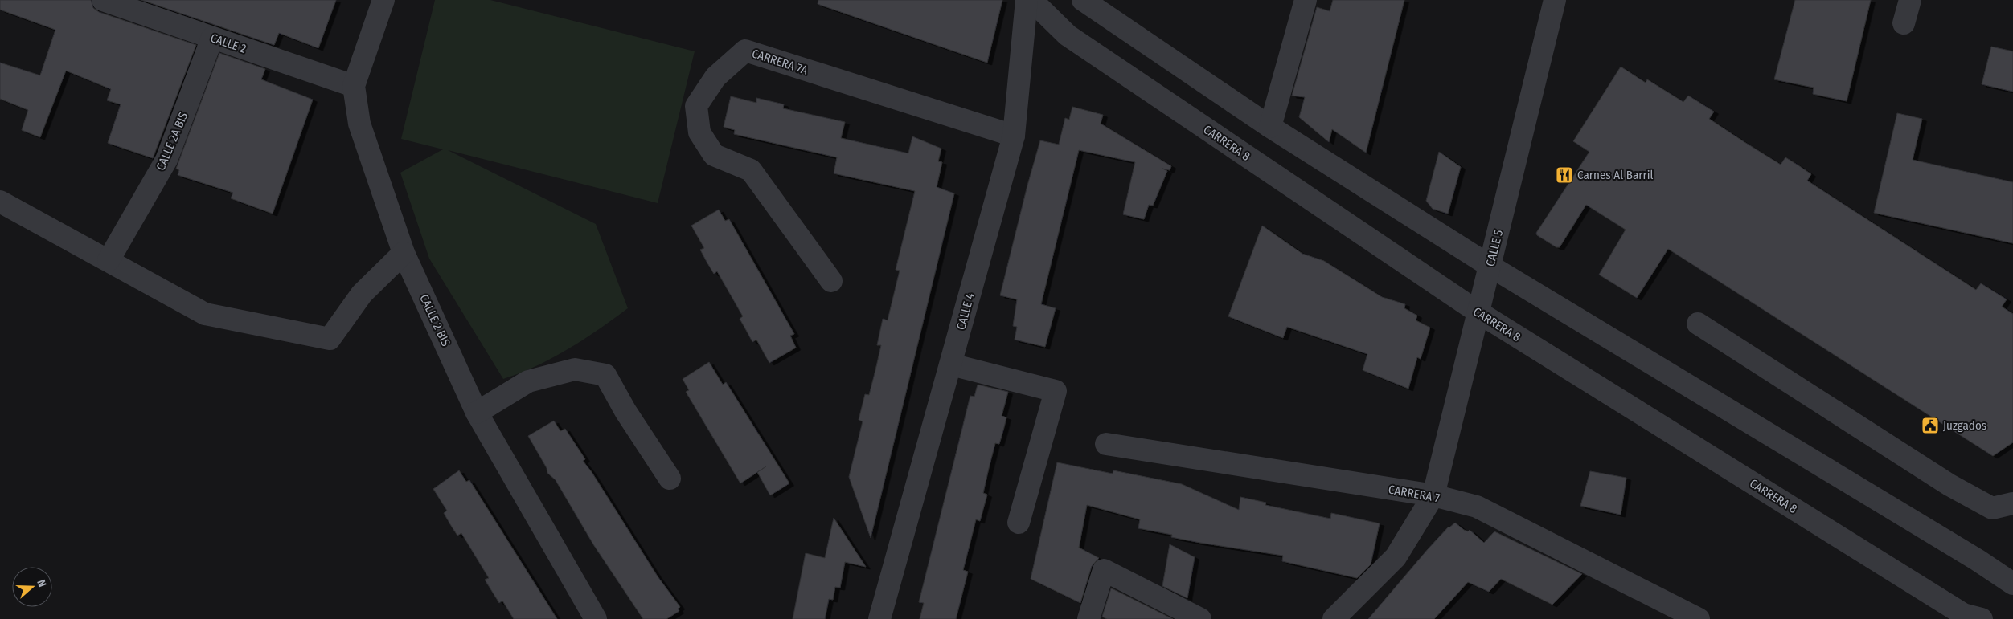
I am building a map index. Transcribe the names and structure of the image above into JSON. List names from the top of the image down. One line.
{"streets":{"street":["CALLE 2","CARRERA 7A","CALLE 2A BIS","CARRERA 8","CALLE 5","CALLE 4","CALLE 2 BIS","CARRERA 7"]},"crossings":[["CALLE 2","CALLE 2A BIS"],["CALLE 2","CALLE 2 BIS"],["CARRERA 7A","CALLE 4"],["CARRERA 8","CALLE 5"],["CALLE 5","CARRERA 7"]],"places":{"restaurant":["Carnes Al Barril"],"public building":["Juzgados"]},"north":"right"}
